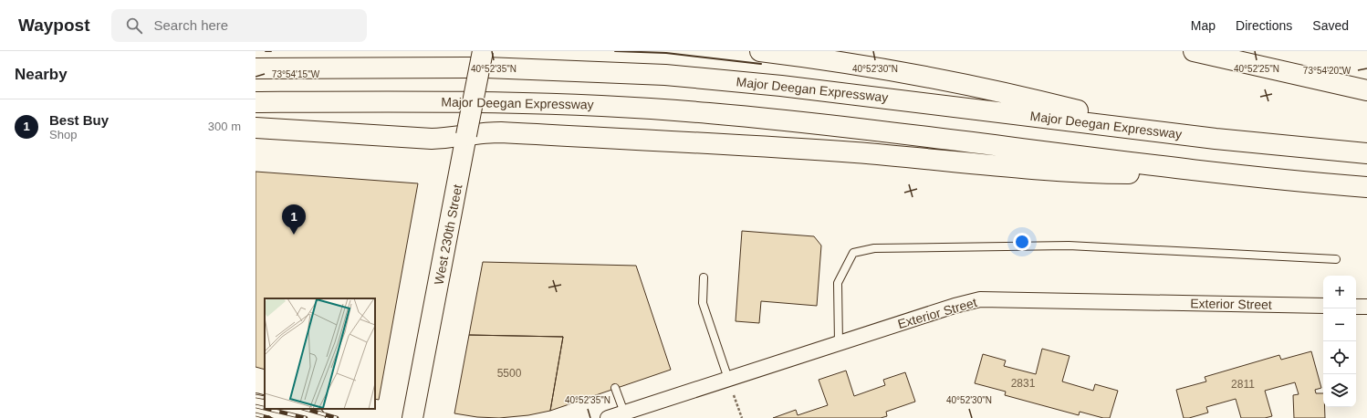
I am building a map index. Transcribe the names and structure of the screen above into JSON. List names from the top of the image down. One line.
{"streets":{"main road":["Major Deegan Expressway","West 230th Street"],"street":["Exterior Street"]},"house_numbers":["5500","2831","2811"],"page":{"header":"Waypost","search":"Search here","nav":["Map","Directions","Saved"],"heading":"Nearby","list":[{"mark":"1","name":"Best Buy","note":"Shop","value":"300 m"}],"pins":"1","map_buttons":["+","−"]},"coordinates":["40°52'35\"N","40°52'30\"N","40°52'25\"N","73°54'20\"W","73°54'15\"W"]}
